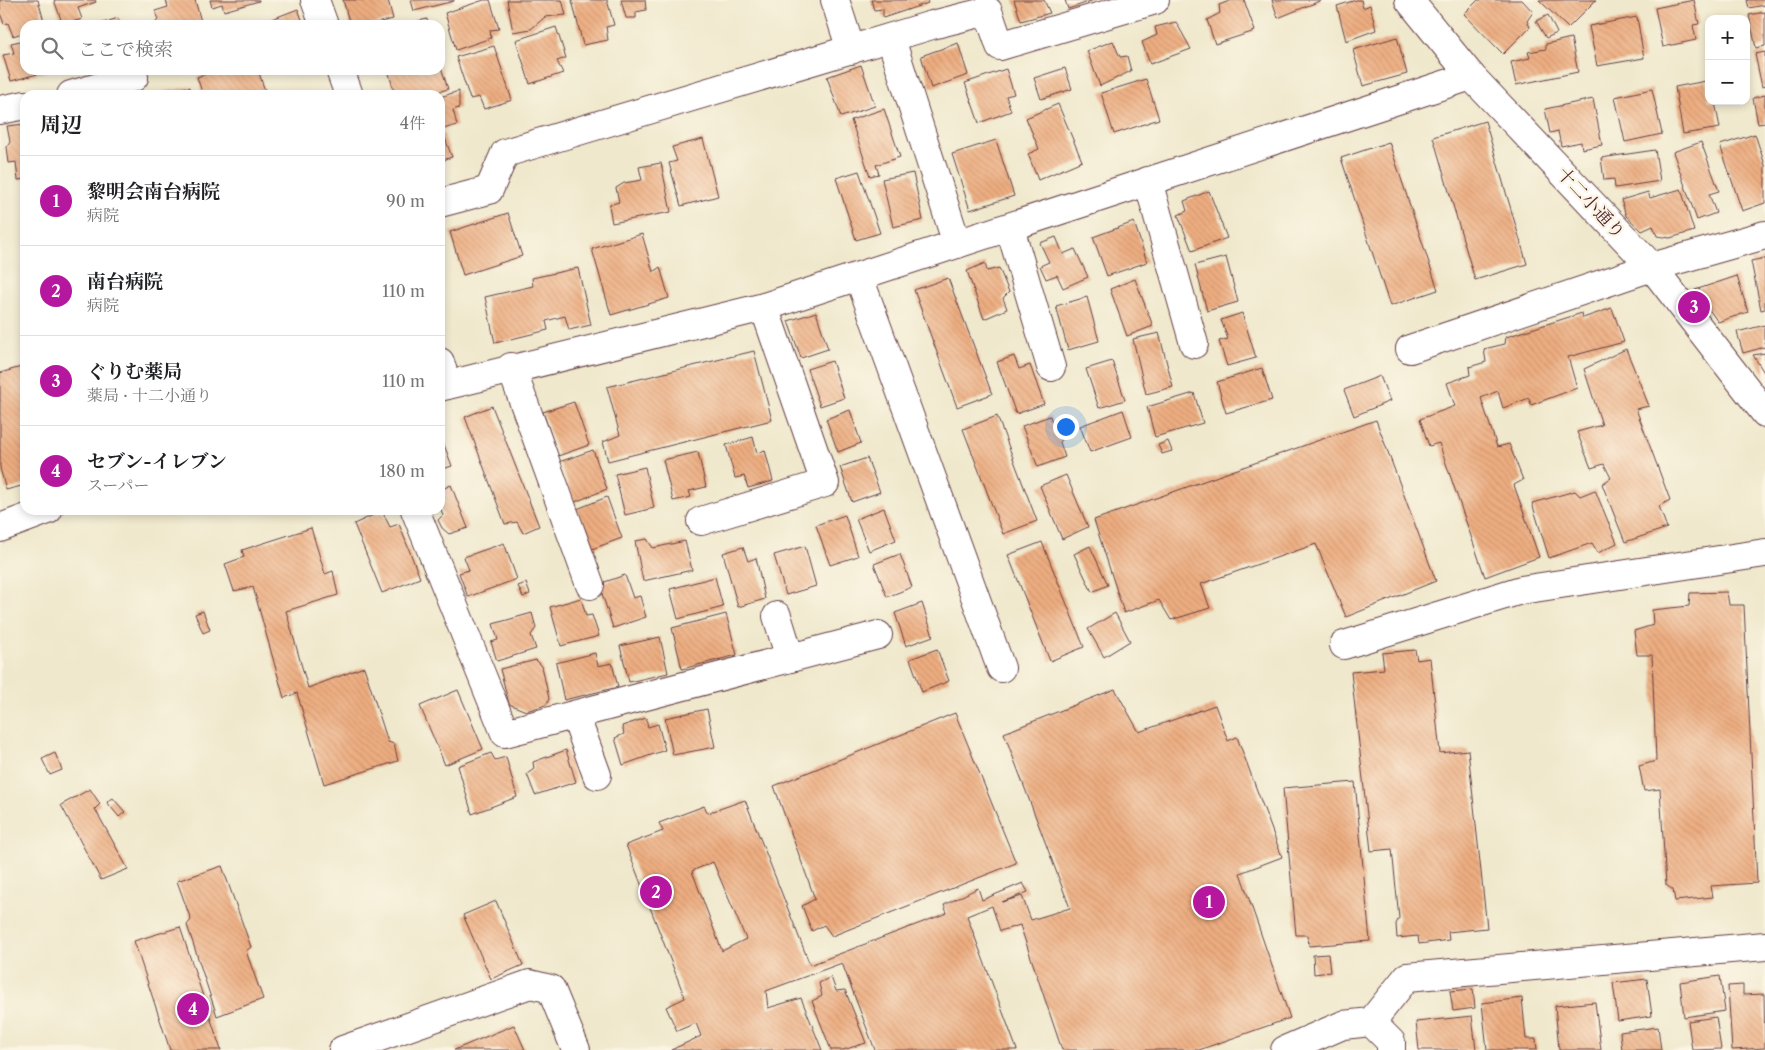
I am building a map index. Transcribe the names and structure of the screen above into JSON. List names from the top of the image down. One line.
{"streets":{"street":["十二小通り"]},"page":{"map_buttons":["+","−"],"search":"ここで検索","heading":["周辺","4件"],"list":[{"mark":"1","name":"黎明会南台病院","note":"病院","value":"90 m"},{"mark":"2","name":"南台病院","note":"病院","value":"110 m"},{"mark":"3","name":"ぐりむ薬局","note":"薬局 · 十二小通り","value":"110 m"},{"mark":"4","name":"セブン-イレブン","note":"スーパー","value":"180 m"}],"pins":["3","2","1","4"]}}
